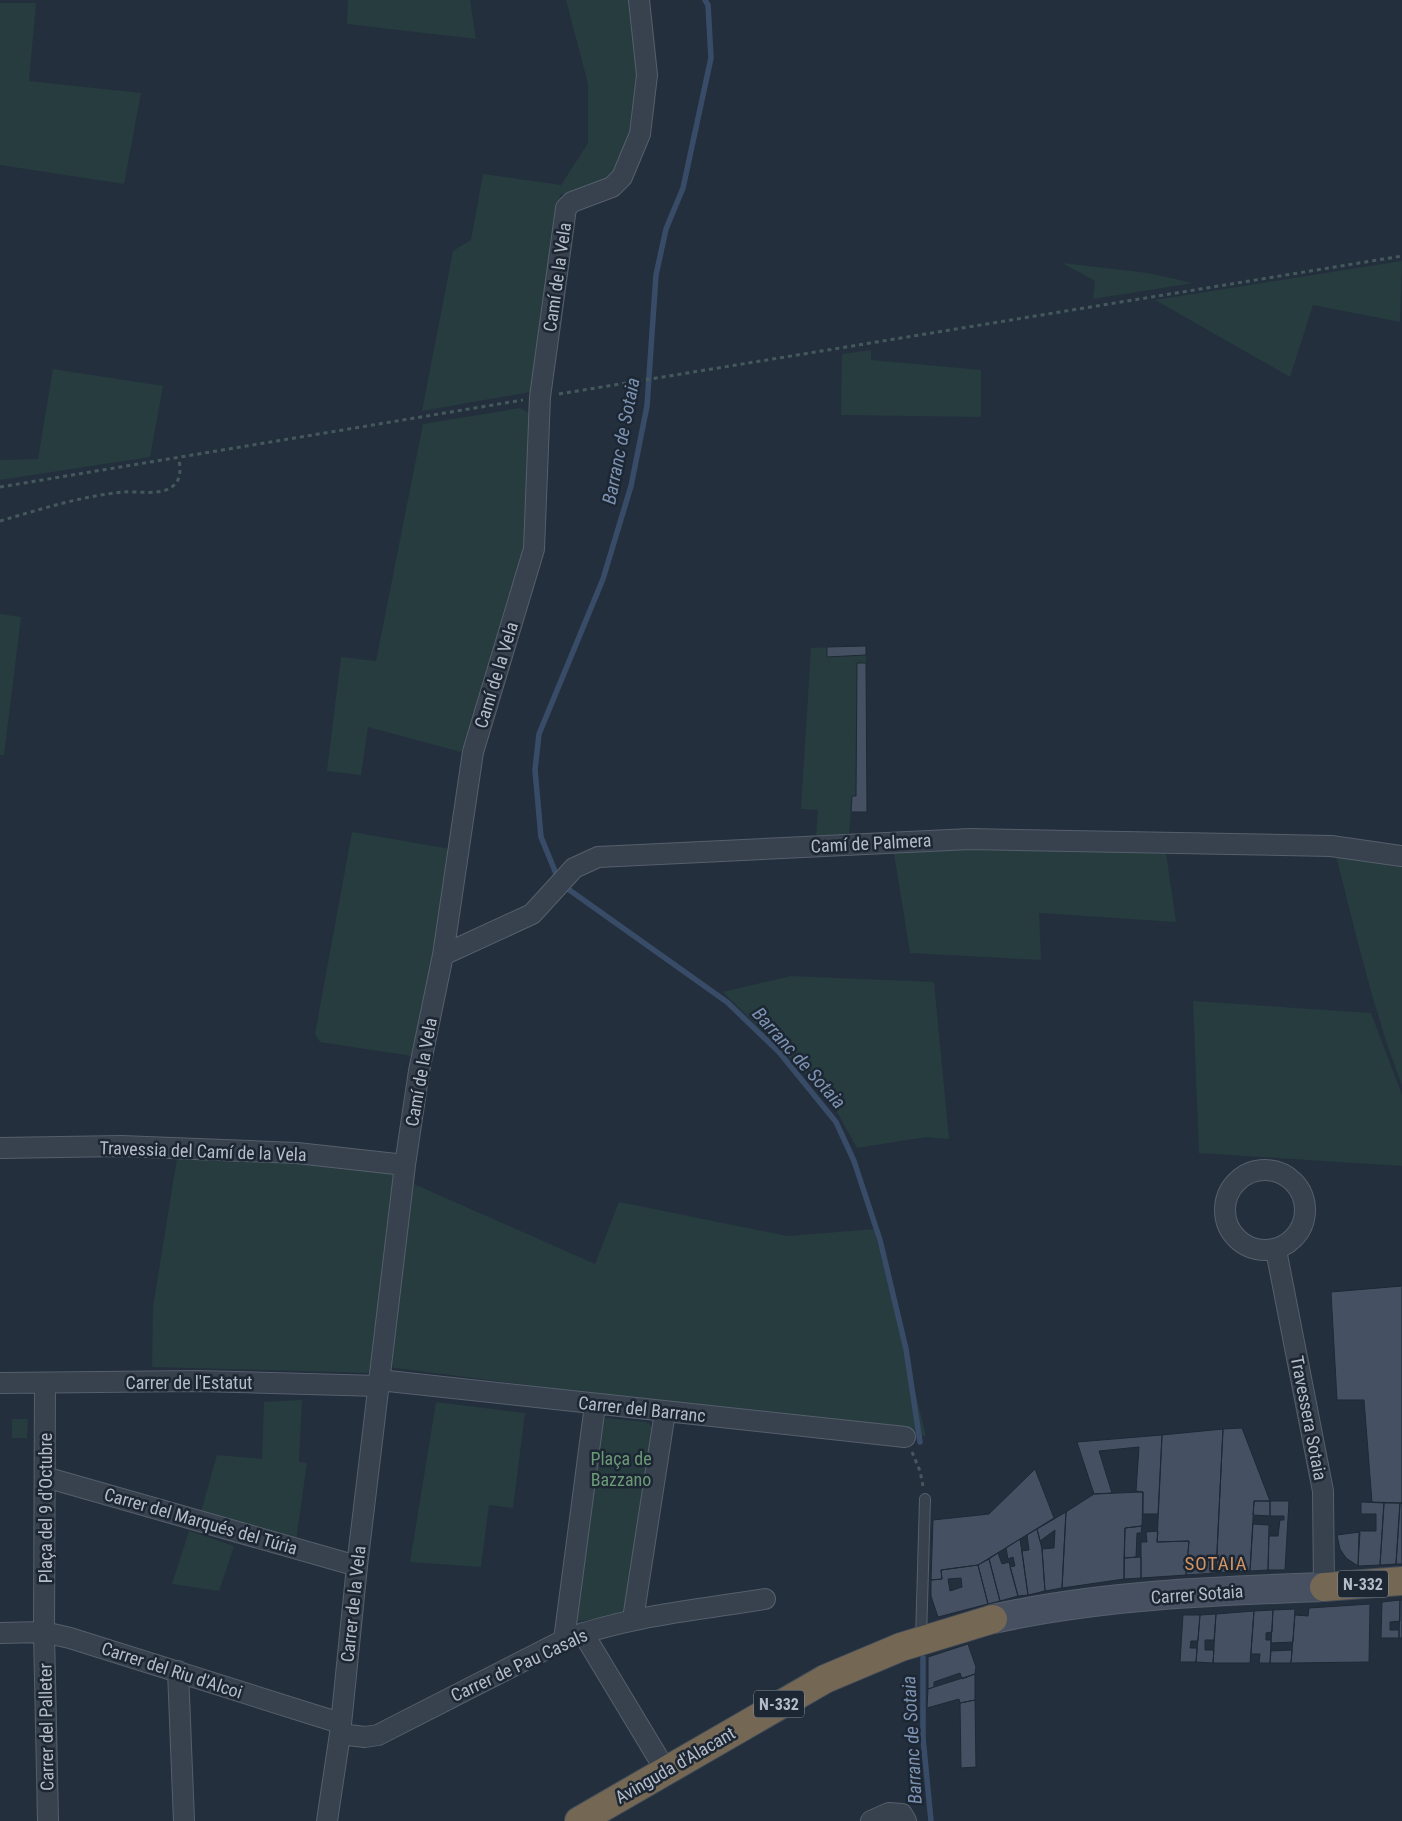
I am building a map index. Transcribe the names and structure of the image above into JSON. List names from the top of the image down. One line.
{"streets":{"highway":["N-332","Carrer Sotaia","Avinguda d'Alacant"],"street":["Camí de la Vela","Camí de Palmera","Travessia del Camí de la Vela","Carrer de l'Estatut","Carrer del Barranc","Travessera Sotaia","Plaça del 9 d'Octubre","Carrer del Marqués del Túria","Carrer de la Vela","Carrer de Pau Casals","Carrer del Riu d'Alcoi","Carrer del Palleter"]},"crossings":[["Camí de la Vela","Camí de Palmera"],["Camí de la Vela","Travessia del Camí de la Vela"],["Camí de la Vela","Carrer de l'Estatut"],["Camí de la Vela","Carrer del Barranc"],["Camí de la Vela","Carrer de la Vela"],["Carrer de l'Estatut","Carrer del Barranc"],["Carrer de l'Estatut","Plaça del 9 d'Octubre"],["Carrer de l'Estatut","Carrer de la Vela"],["Carrer del Barranc","Carrer de la Vela"],["Travessera Sotaia","Carrer Sotaia"],["Plaça del 9 d'Octubre","Carrer del Marqués del Túria"],["Plaça del 9 d'Octubre","Carrer del Riu d'Alcoi"],["Plaça del 9 d'Octubre","Carrer del Palleter"],["Carrer del Marqués del Túria","Carrer de la Vela"],["Carrer Sotaia","Avinguda d'Alacant"],["Carrer de la Vela","Carrer de Pau Casals"],["Carrer de la Vela","Carrer del Riu d'Alcoi"],["Carrer de Pau Casals","Carrer del Riu d'Alcoi"],["Carrer del Riu d'Alcoi","Carrer del Palleter"]],"districts":["SOTAIA"],"water":["Barranc de Sotaia"],"parks":["Plaça de Bazzano"]}
